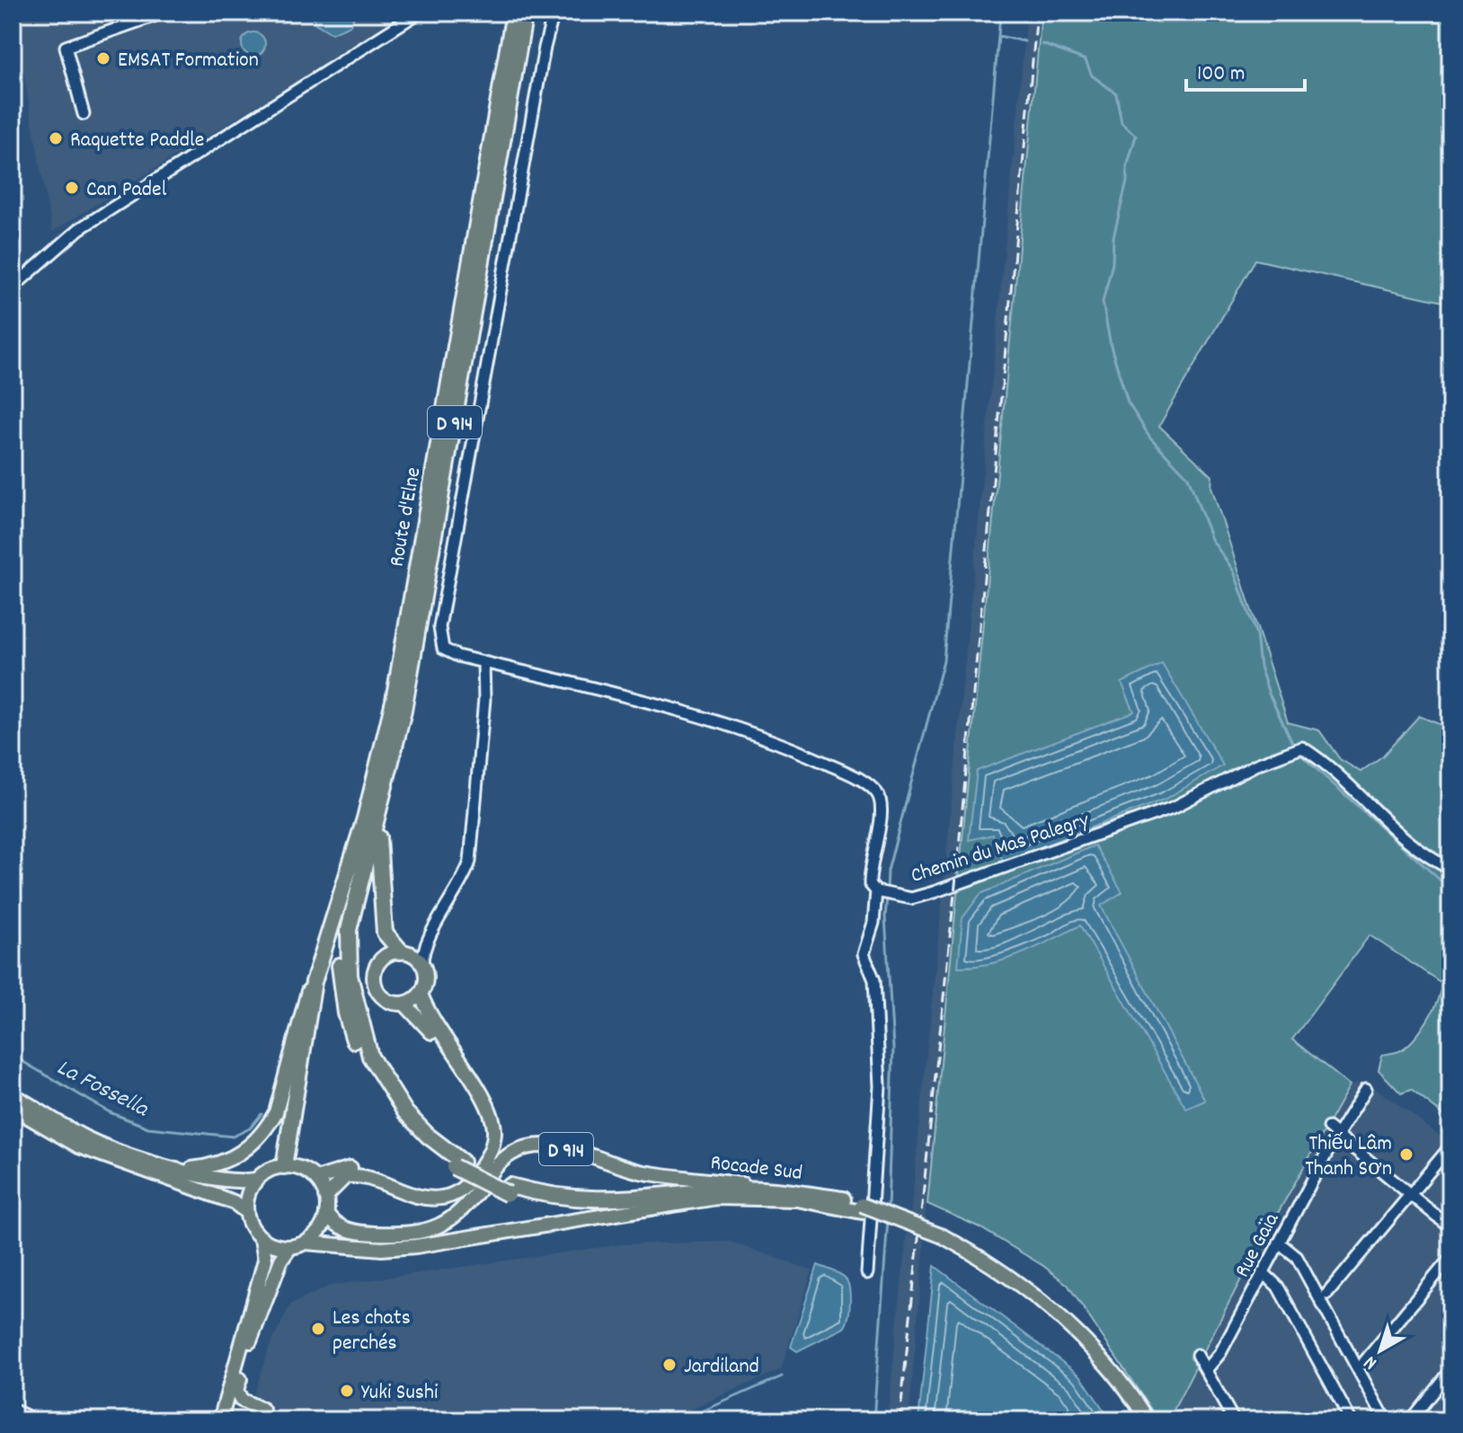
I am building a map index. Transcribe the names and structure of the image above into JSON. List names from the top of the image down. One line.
{"streets":{"highway":["D 914","Route d'Elne"],"main road":["Rocade Sud"],"street":["Chemin du Mas Palegry","Rue Gaïa"]},"crossings":[["D 914","Route d'Elne"],["D 914","Rocade Sud"]],"water":["La Fossella"],"places":["EMSAT Formation","Raquette Paddle","Can Padel","Thiếu Lâm Thanh Sơn","Les chats perchés","Jardiland","Yuki Sushi"],"scale_bar":"100 m","north":"bottom left"}
